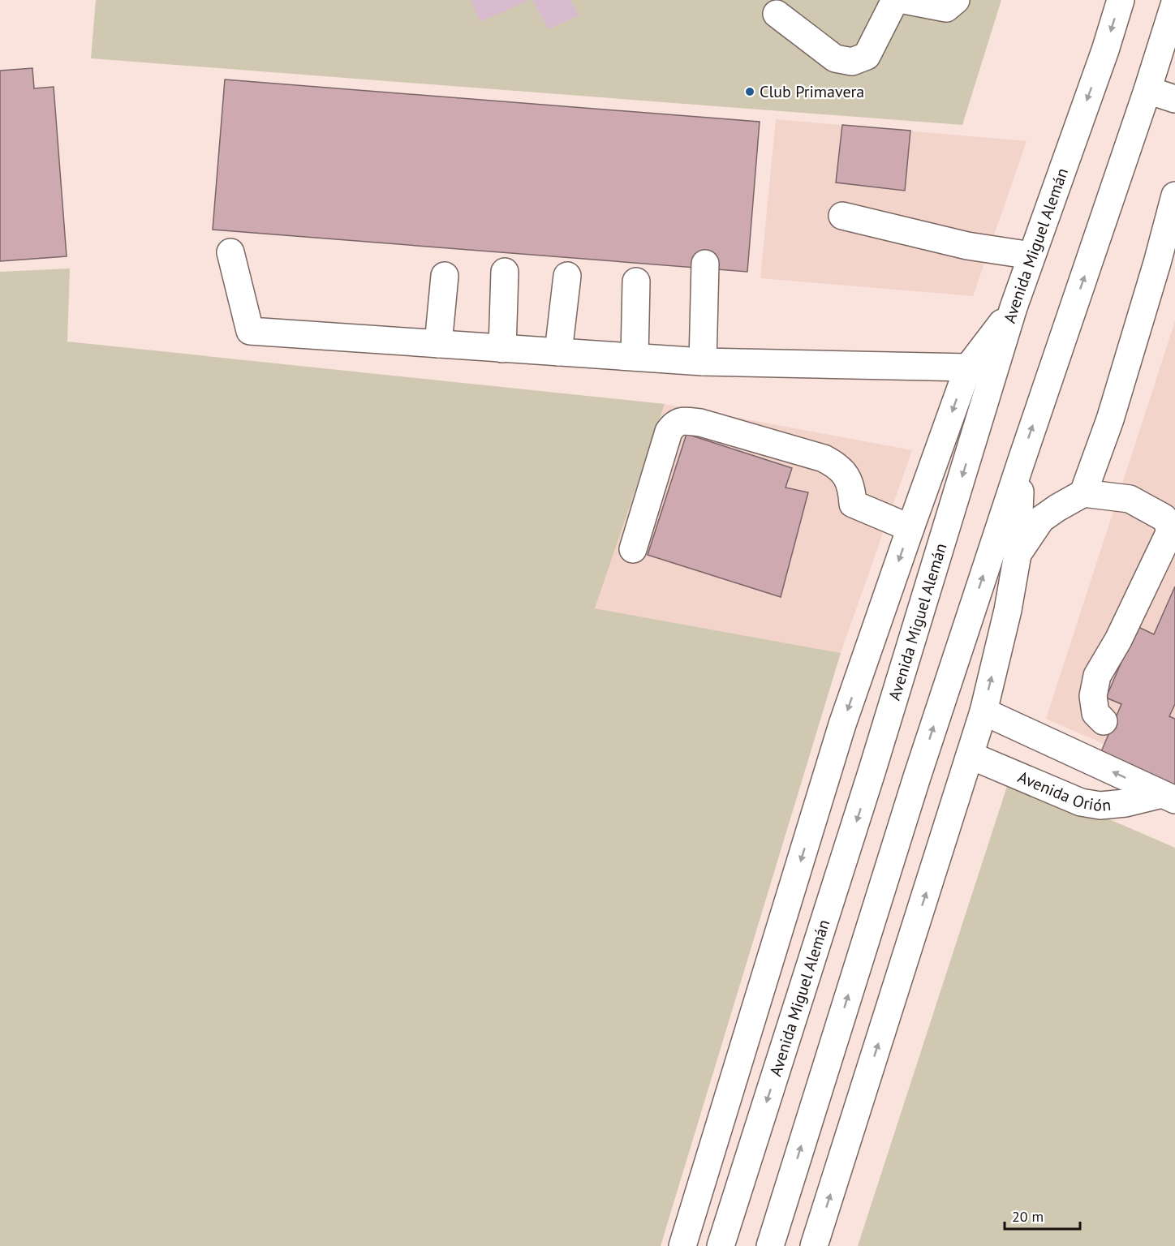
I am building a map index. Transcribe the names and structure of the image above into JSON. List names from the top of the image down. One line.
{"streets":{"main road":["Avenida Miguel Alemán","Avenida Orión"]},"places":["Club Primavera"],"scale_bar":"20 m"}
